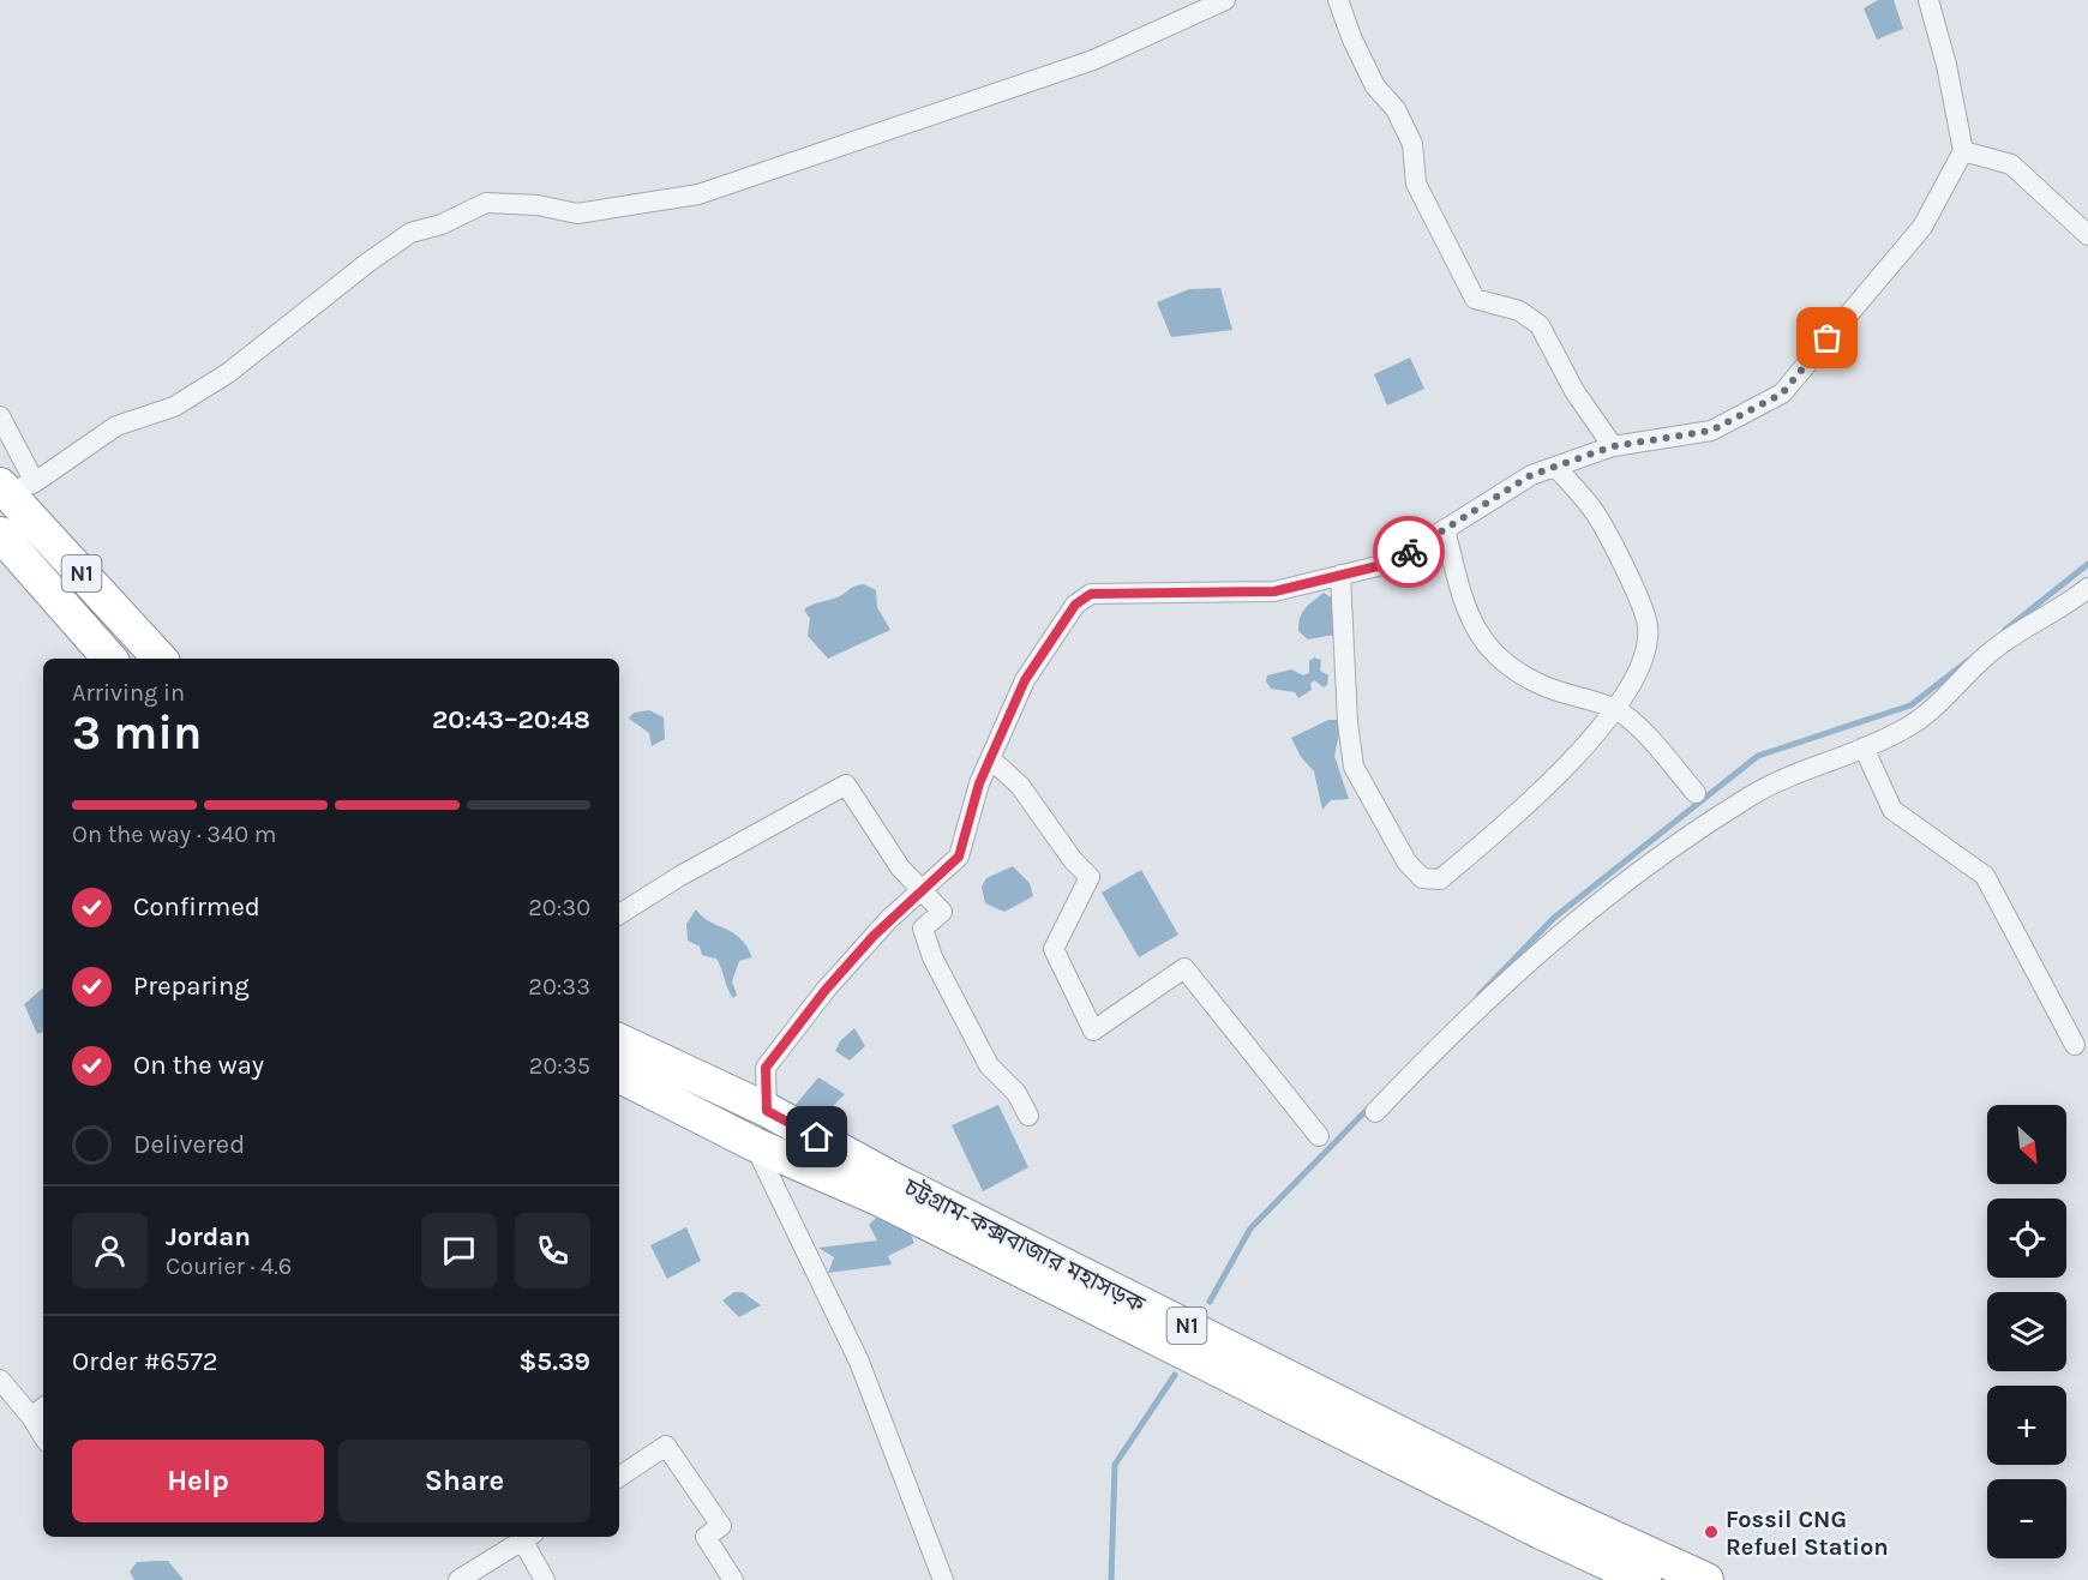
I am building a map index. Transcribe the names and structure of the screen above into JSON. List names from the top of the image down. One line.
{"streets":{"highway":["N1","চট্টগ্রাম-কক্সবাজার মহাসড়ক"]},"places":["Fossil CNG Refuel Station"],"north":"bottom right","page":{"heading":["3 min","Arriving in","20:43–20:48"],"panel":["Jordan","Courier · 4.6","Order #6572","$5.39"],"bar":"On the way · 340 m","list":[["Confirmed","20:30"],["Preparing","20:33"],["On the way","20:35"],"Delivered"],"map_buttons":["+","−"],"buttons":["Help","Share"]}}
